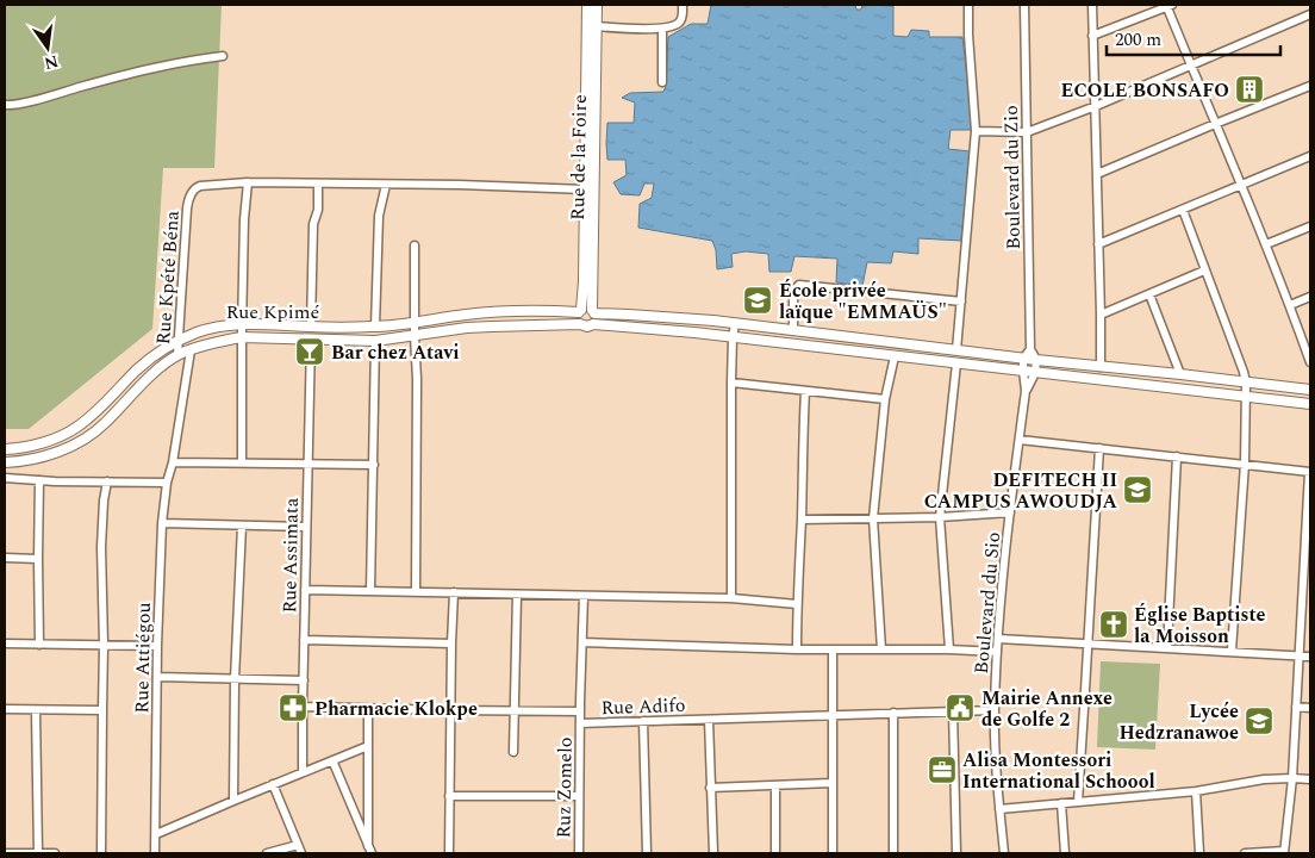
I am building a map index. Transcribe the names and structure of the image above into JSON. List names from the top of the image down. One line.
{"streets":{"main road":["Rue de la Foire","Rue Kpété Béna","Rue Kpimé"],"street":["Boulevard du Zio","Rue Assimata","Boulevard du Sio","Rue Attiégou","Rue Adifo","Ruz Zomelo"]},"crossings":[["Rue de la Foire","Rue Kpimé"],["Boulevard du Zio","Rue Kpimé"],["Boulevard du Zio","Boulevard du Sio"],["Rue Kpété Béna","Rue Kpimé"],["Rue Kpimé","Boulevard du Sio"],["Rue Assimata","Rue Adifo"],["Boulevard du Sio","Rue Adifo"],["Rue Adifo","Ruz Zomelo"]],"places":{"building":["ECOLE BONSAFO"],"school or university":["École privée laïque \"EMMAÜS\"","DEFITECH II CAMPUS AWOUDJA","Lycée Hedzranawoe"],"bar":["Bar chez Atavi"],"church":["Église Baptiste la Moisson"],"pharmacy":["Pharmacie Klokpe"],"public building":["Mairie Annexe de Golfe 2"],"office":["Alisa Montessori International Schoool"]},"scale_bar":"200 m","north":"bottom"}
